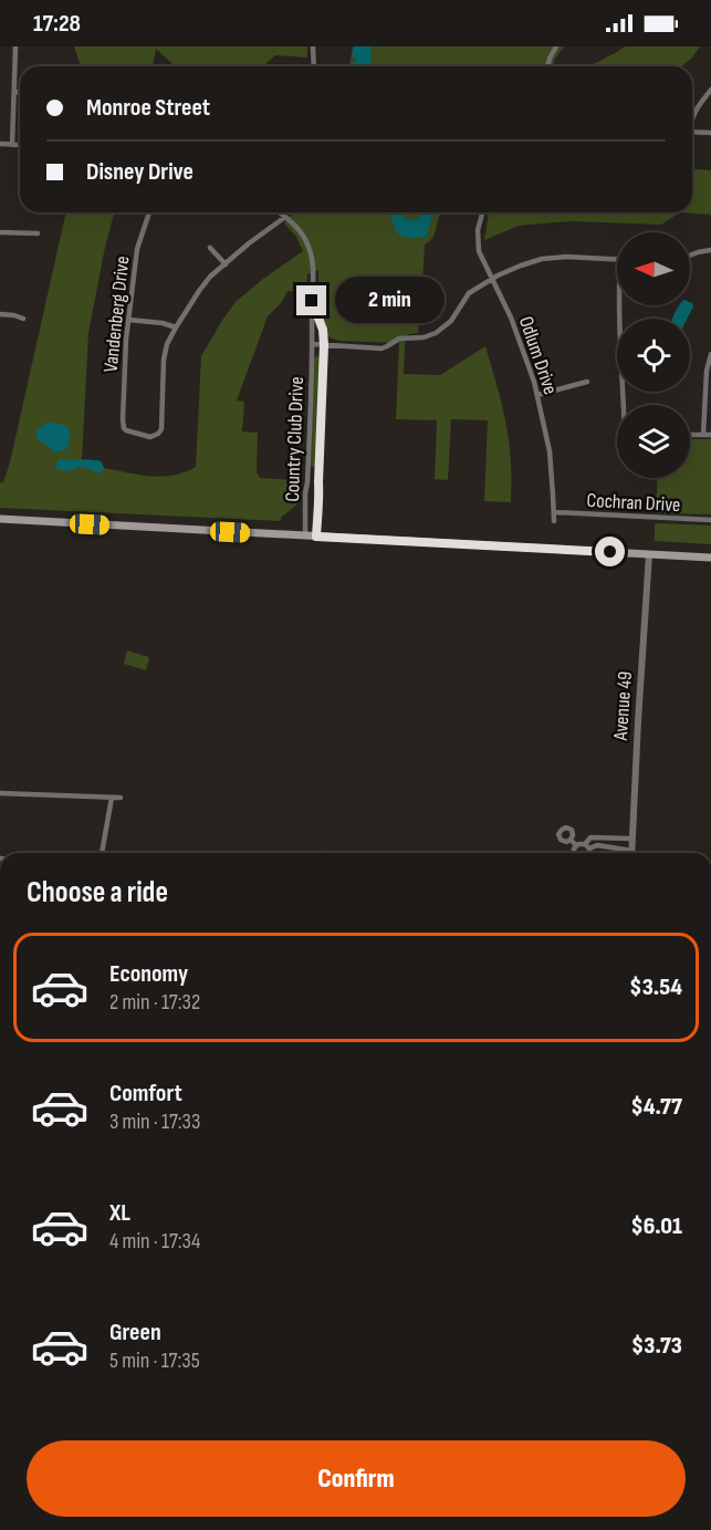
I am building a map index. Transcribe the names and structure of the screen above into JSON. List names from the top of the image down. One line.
{"streets":{"street":["Vandenberg Drive","Odlum Drive","Country Club Drive","Cochran Drive","Avenue 49"]},"crossings":[["Odlum Drive","Cochran Drive"]],"north":"left","page":{"status":"17:28","banner":["Monroe Street","Disney Drive"],"bubble":"2 min","heading":"Choose a ride","list":[{"name":"Economy","note":"2 min · 17:32","value":"$3.54"},{"name":"Comfort","note":"3 min · 17:33","value":"$4.77"},{"name":"XL","note":"4 min · 17:34","value":"$6.01"},{"name":"Green","note":"5 min · 17:35","value":"$3.73"}],"buttons":"Confirm"}}
